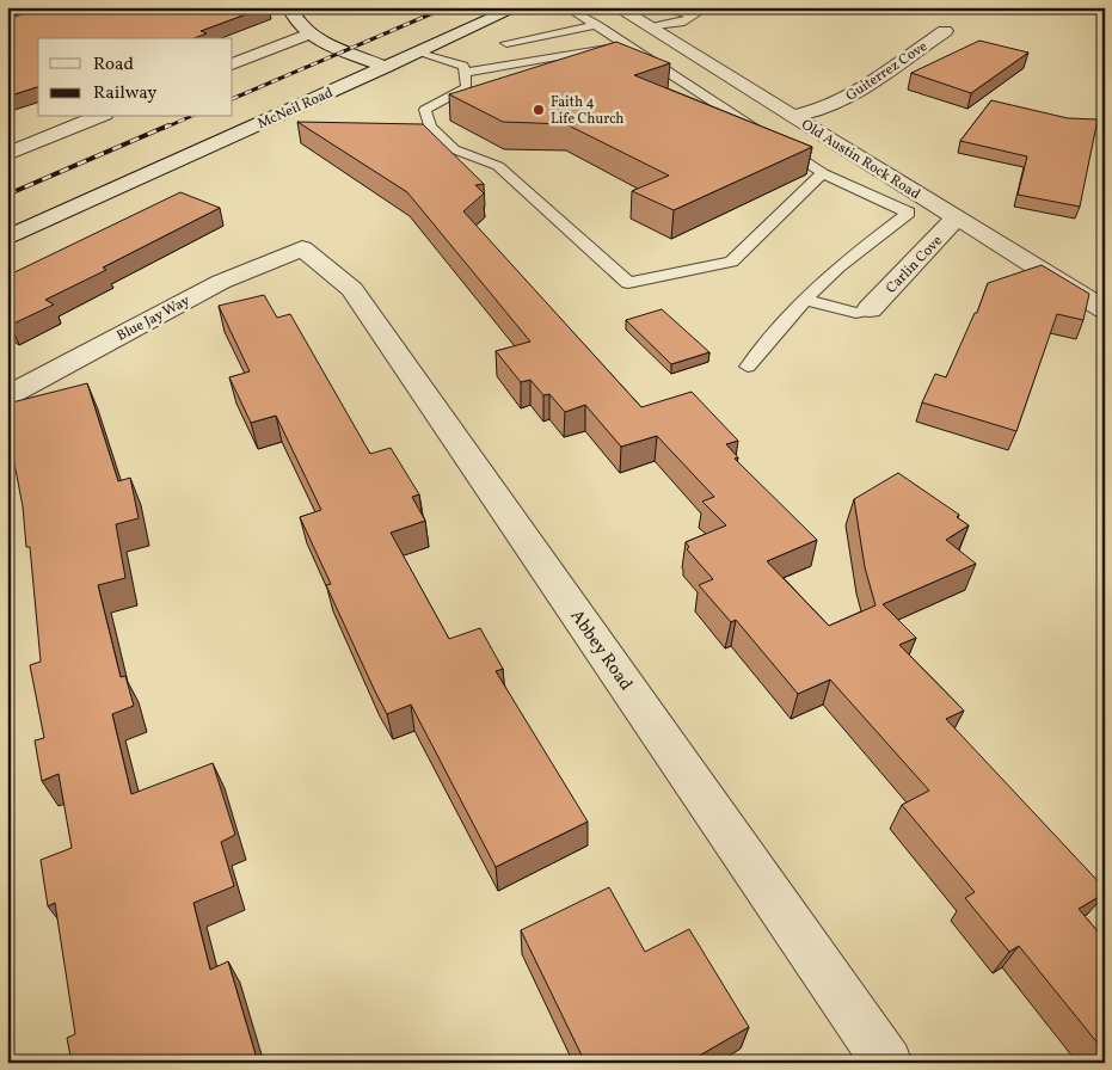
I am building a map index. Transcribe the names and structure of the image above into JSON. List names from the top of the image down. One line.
{"streets":{"street":["Guiterrez Cove","McNeil Road","Old Austin Rock Road","Carlin Cove","Blue Jay Way","Abbey Road"]},"crossings":[["Guiterrez Cove","Old Austin Rock Road"],["Old Austin Rock Road","Carlin Cove"],["Blue Jay Way","Abbey Road"]],"places":["Faith 4 Life Church"],"legend":["Road","Railway"]}
